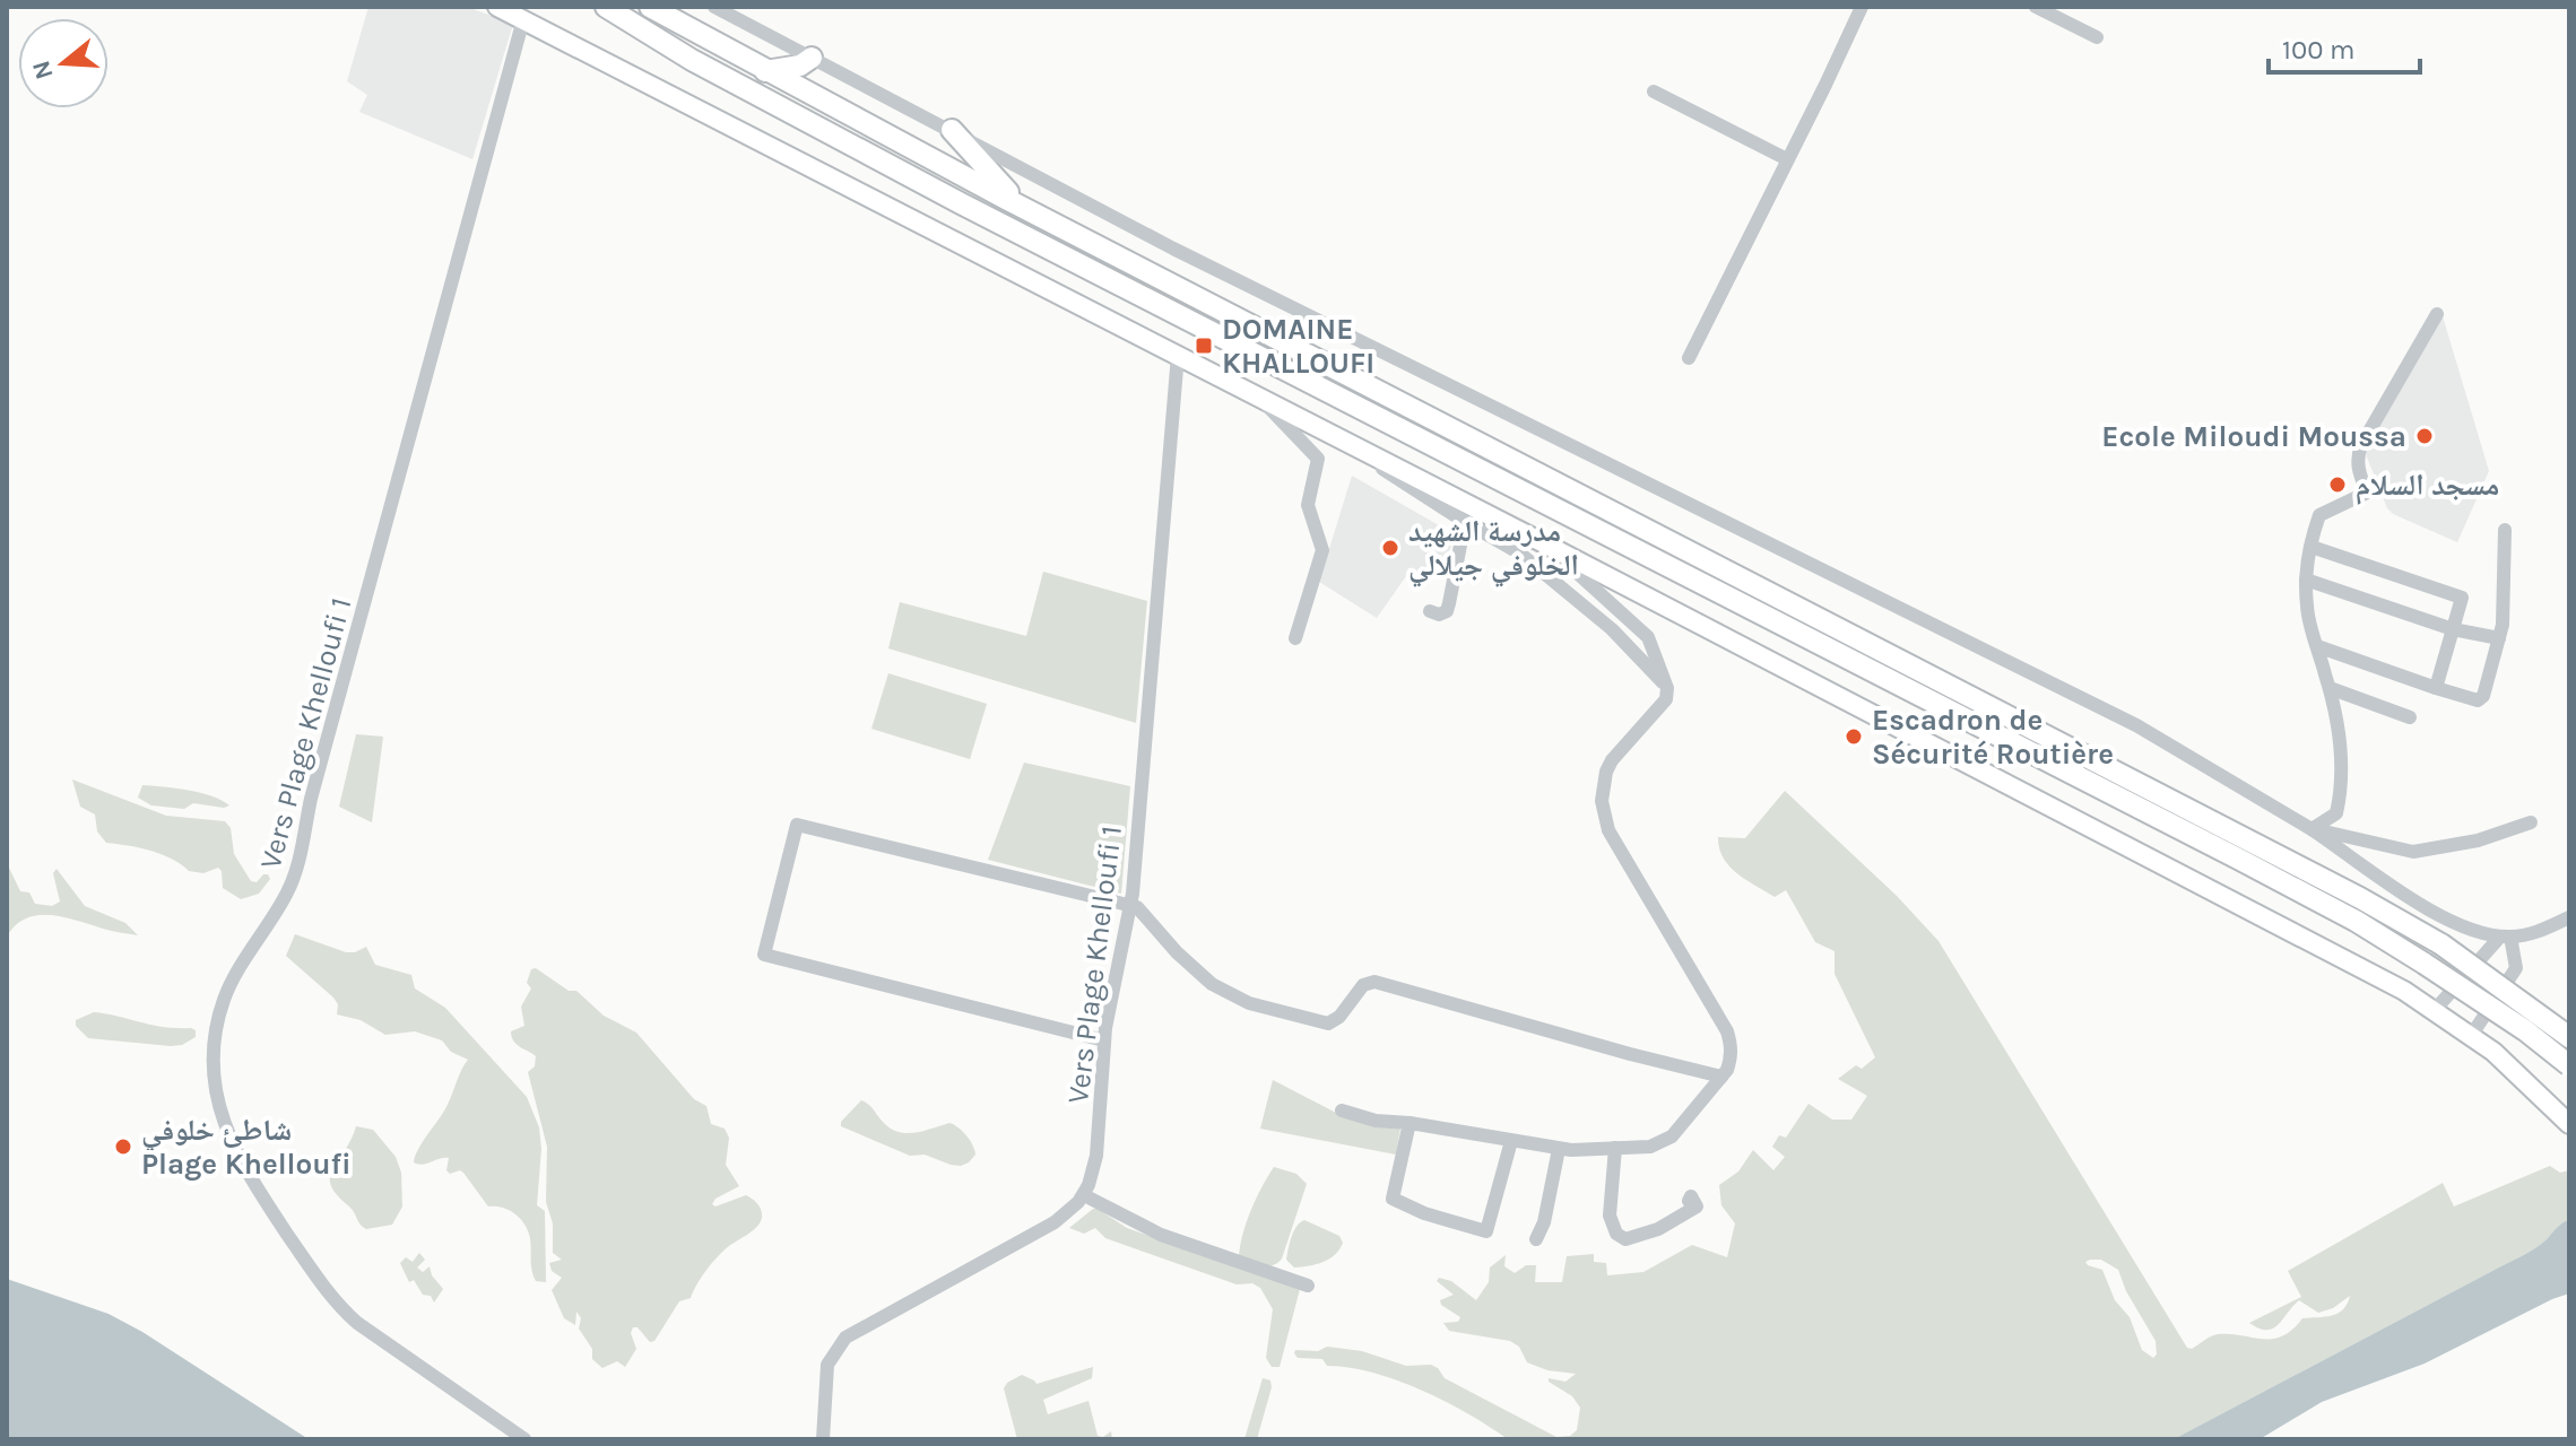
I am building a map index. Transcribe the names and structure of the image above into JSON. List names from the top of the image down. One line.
{"streets":{"street":["Vers Plage Khelloufi 1"]},"places":{"transit":["DOMAINE KHALLOUFI"],"other":["Ecole Miloudi Moussa","مسجد السلام","مدرسة الشهيد الخلوفي جيلالي","Escadron de Sécurité Routière","شاطئ خلوفي Plage Khelloufi"]},"scale_bar":"100 m","north":"left"}
